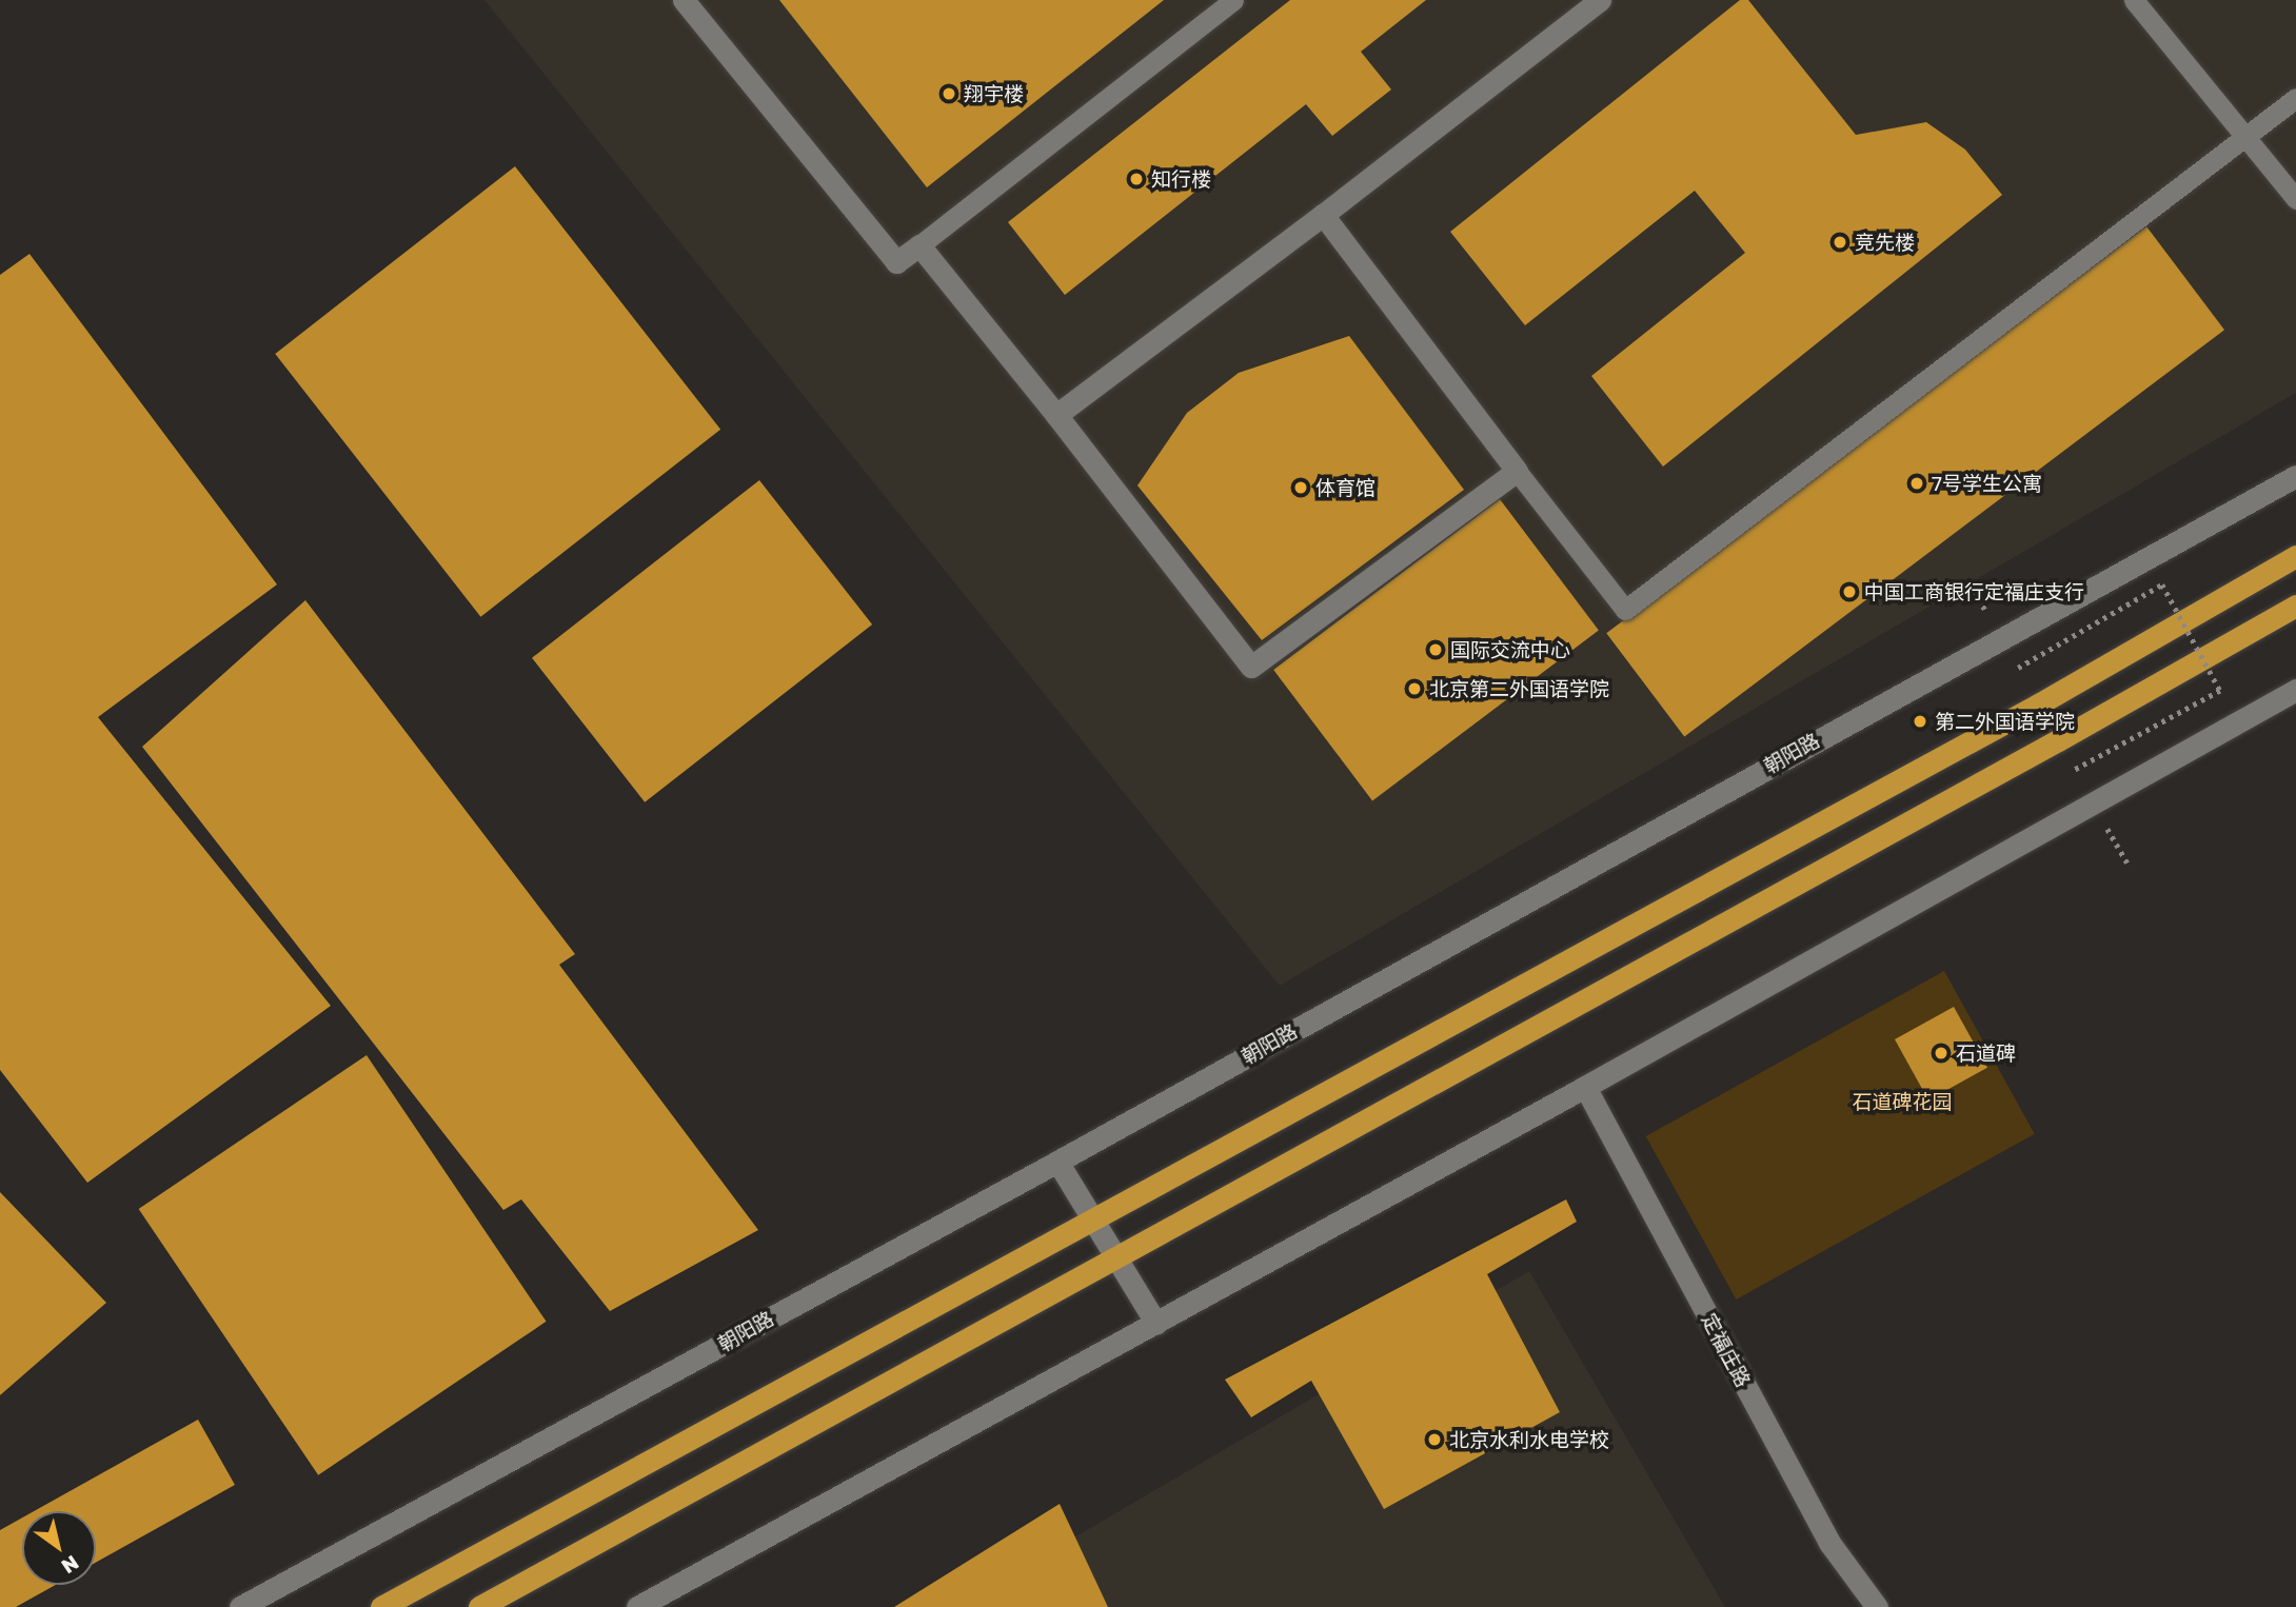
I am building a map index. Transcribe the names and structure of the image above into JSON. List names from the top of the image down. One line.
{"streets":{"street":["朝阳路","定福庄路"]},"parks":["石道碑花园"],"places":["翔宇楼","知行楼","竞先楼","7号学生公寓","体育馆","中国工商银行定福庄支行","国际交流中心","北京第二外国语学院","第二外国语学院","石道碑","北京水利水电学校"],"north":"bottom right"}
